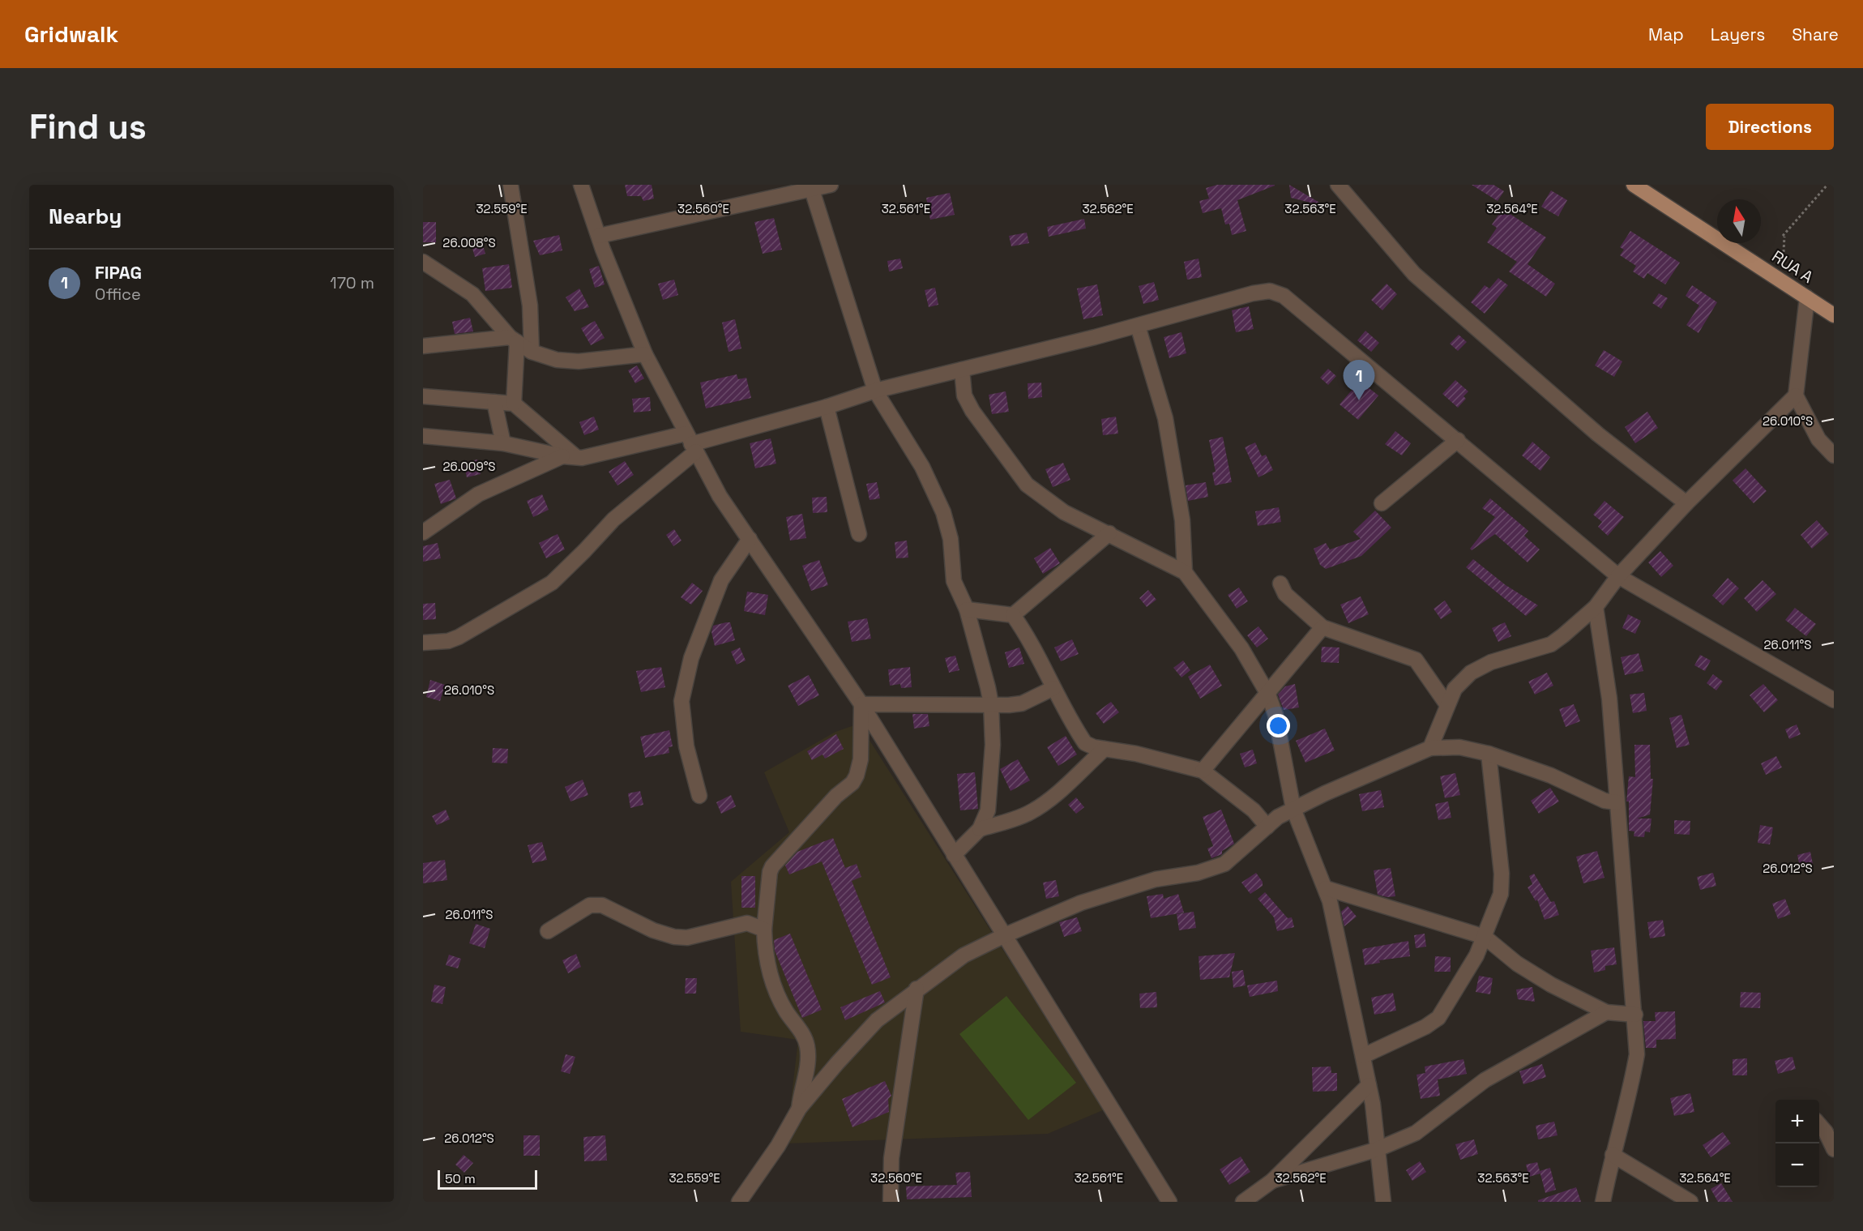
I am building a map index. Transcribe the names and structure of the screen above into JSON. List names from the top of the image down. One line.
{"streets":{"main road":["RUA A"]},"scale_bar":"50 m","north":"top","page":{"header":"Gridwalk","nav":["Map","Layers","Share"],"buttons":"Directions","title":"Find us","heading":"Nearby","list":[{"mark":"1","name":"FIPAG","note":"Office","value":"170 m"}],"pins":"1","map_buttons":["+","−"],"scale":"50 m"},"coordinates":["32.559°E","32.561°E","32.562°E","32.563°E","32.564°E","32.560°E","26.008°S","26.010°S","26.009°S","26.011°S","26.012°S"]}
